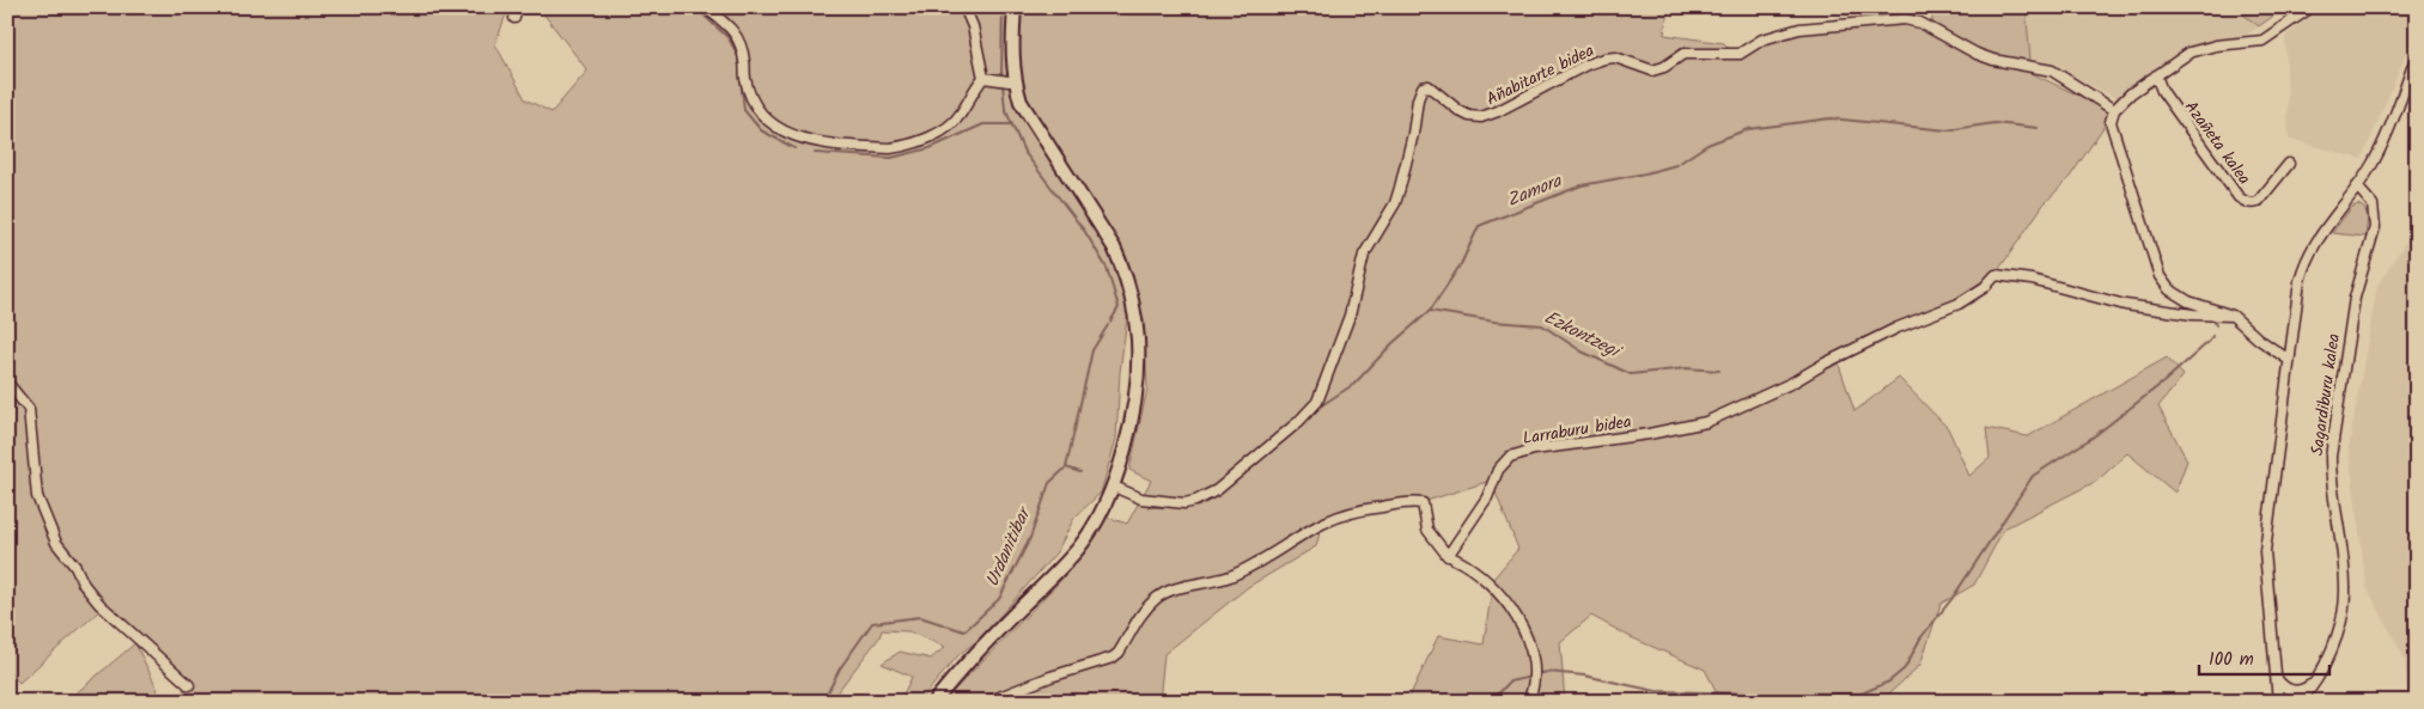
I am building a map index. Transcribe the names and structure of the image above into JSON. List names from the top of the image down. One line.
{"streets":{"street":["Añabitarte bidea","Azañeta kalea","Sagardiburu kalea","Larraburu bidea"]},"water":["Zamora","Ezkontzegi","Urdanitibar"],"scale_bar":"100 m"}
